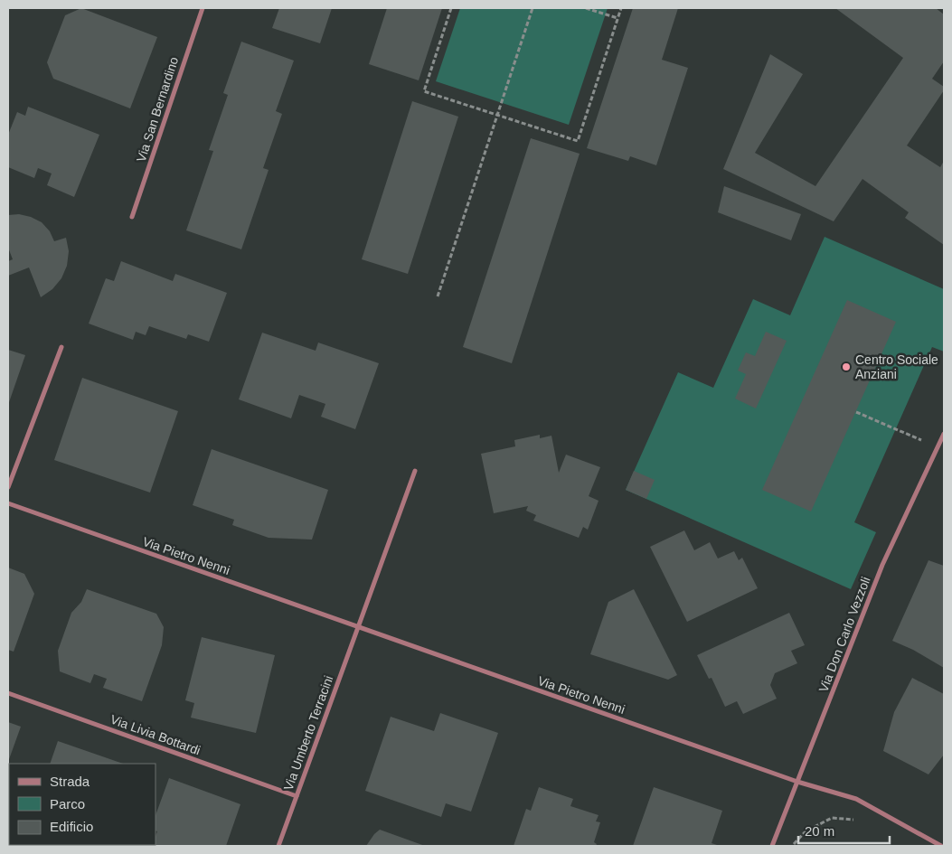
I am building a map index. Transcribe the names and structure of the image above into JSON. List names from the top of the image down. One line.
{"streets":{"street":["Via San Bernardino","Via Pietro Nenni","Via Don Carlo Vezzoli","Via Umberto Terracini","Via Livia Bottardi"]},"crossings":[["Via Pietro Nenni","Via Don Carlo Vezzoli"],["Via Pietro Nenni","Via Umberto Terracini"],["Via Umberto Terracini","Via Livia Bottardi"]],"places":["Centro Sociale Anziani"],"legend":["Strada","Parco","Edificio"],"scale_bar":"20 m"}
